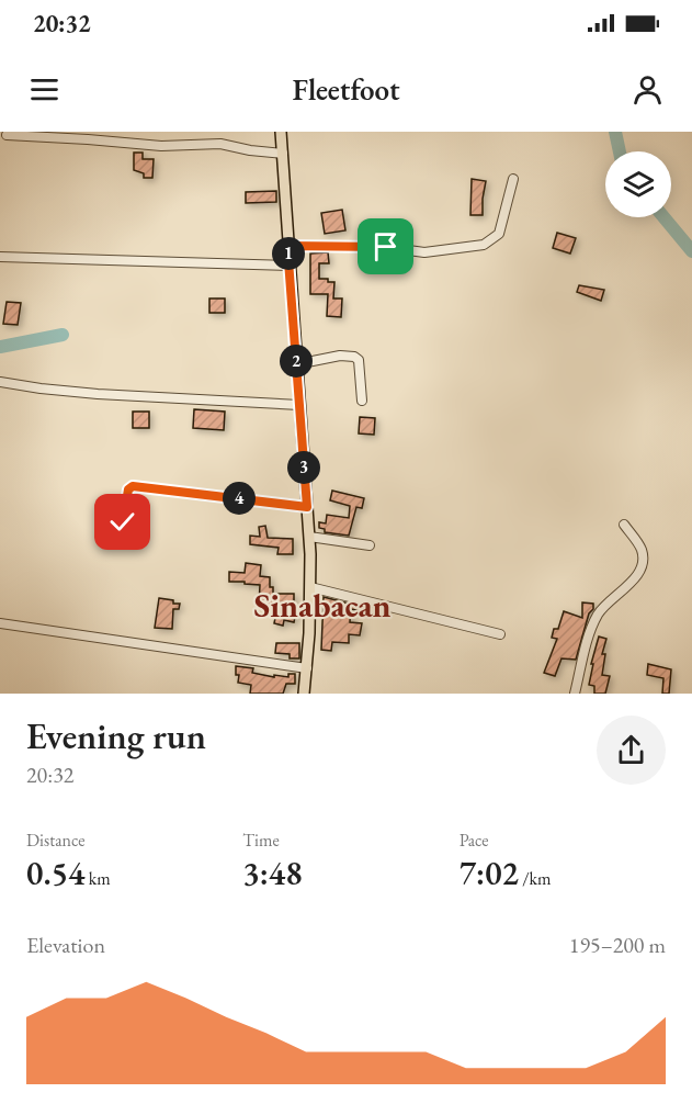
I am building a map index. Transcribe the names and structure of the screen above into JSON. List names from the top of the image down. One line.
{"districts":["Sinabacan"],"page":{"status":"20:32","header":"Fleetfoot","pins":["1","2","3","4"],"heading":["Evening run","20:32"],"stats":[["Distance","0.54 km"],["Time","3:48"],["Pace","7:02 /km"]],"chart":["Elevation","195–200 m"]}}
